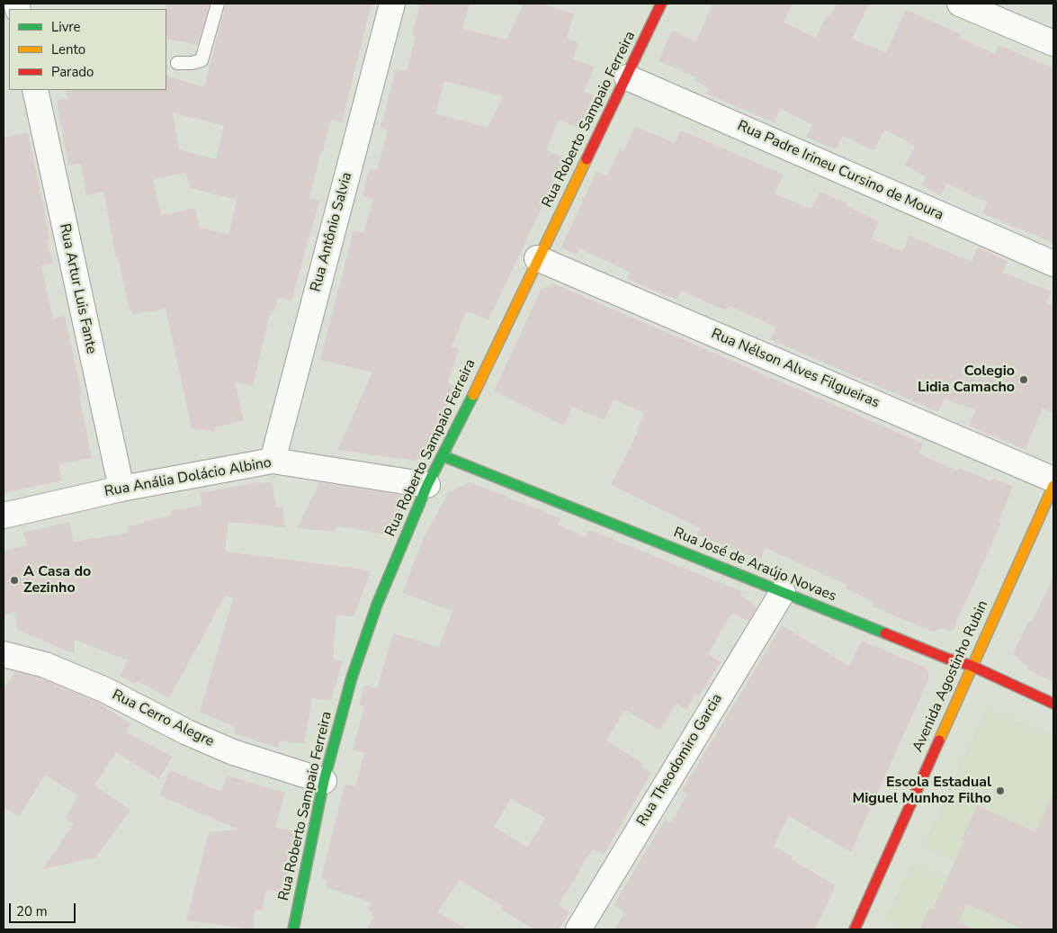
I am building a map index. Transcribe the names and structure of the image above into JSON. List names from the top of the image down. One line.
{"streets":{"street":["Rua Roberto Sampaio Ferreira","Rua Padre Irineu Cursino de Moura","Rua Antônio Salvia","Rua Artur Luis Fante","Rua Nélson Alves Filgueiras","Rua Anália Dolácio Albino","Rua José de Araújo Novaes","Avenida Agostinho Rubin","Rua Cerro Alegre","Rua Theodomiro Garcia"]},"crossings":[["Rua Roberto Sampaio Ferreira","Rua Padre Irineu Cursino de Moura"],["Rua Roberto Sampaio Ferreira","Rua Nélson Alves Filgueiras"],["Rua Roberto Sampaio Ferreira","Rua Anália Dolácio Albino"],["Rua Roberto Sampaio Ferreira","Rua José de Araújo Novaes"],["Rua Roberto Sampaio Ferreira","Rua Cerro Alegre"],["Rua Antônio Salvia","Rua Anália Dolácio Albino"],["Rua Artur Luis Fante","Rua Anália Dolácio Albino"],["Rua José de Araújo Novaes","Avenida Agostinho Rubin"],["Rua José de Araújo Novaes","Rua Theodomiro Garcia"]],"places":["Colegio Lidia Camacho","A Casa do Zezinho","Escola Estadual Miguel Munhoz Filho"],"legend":["Livre","Lento","Parado"],"scale_bar":"20 m"}
